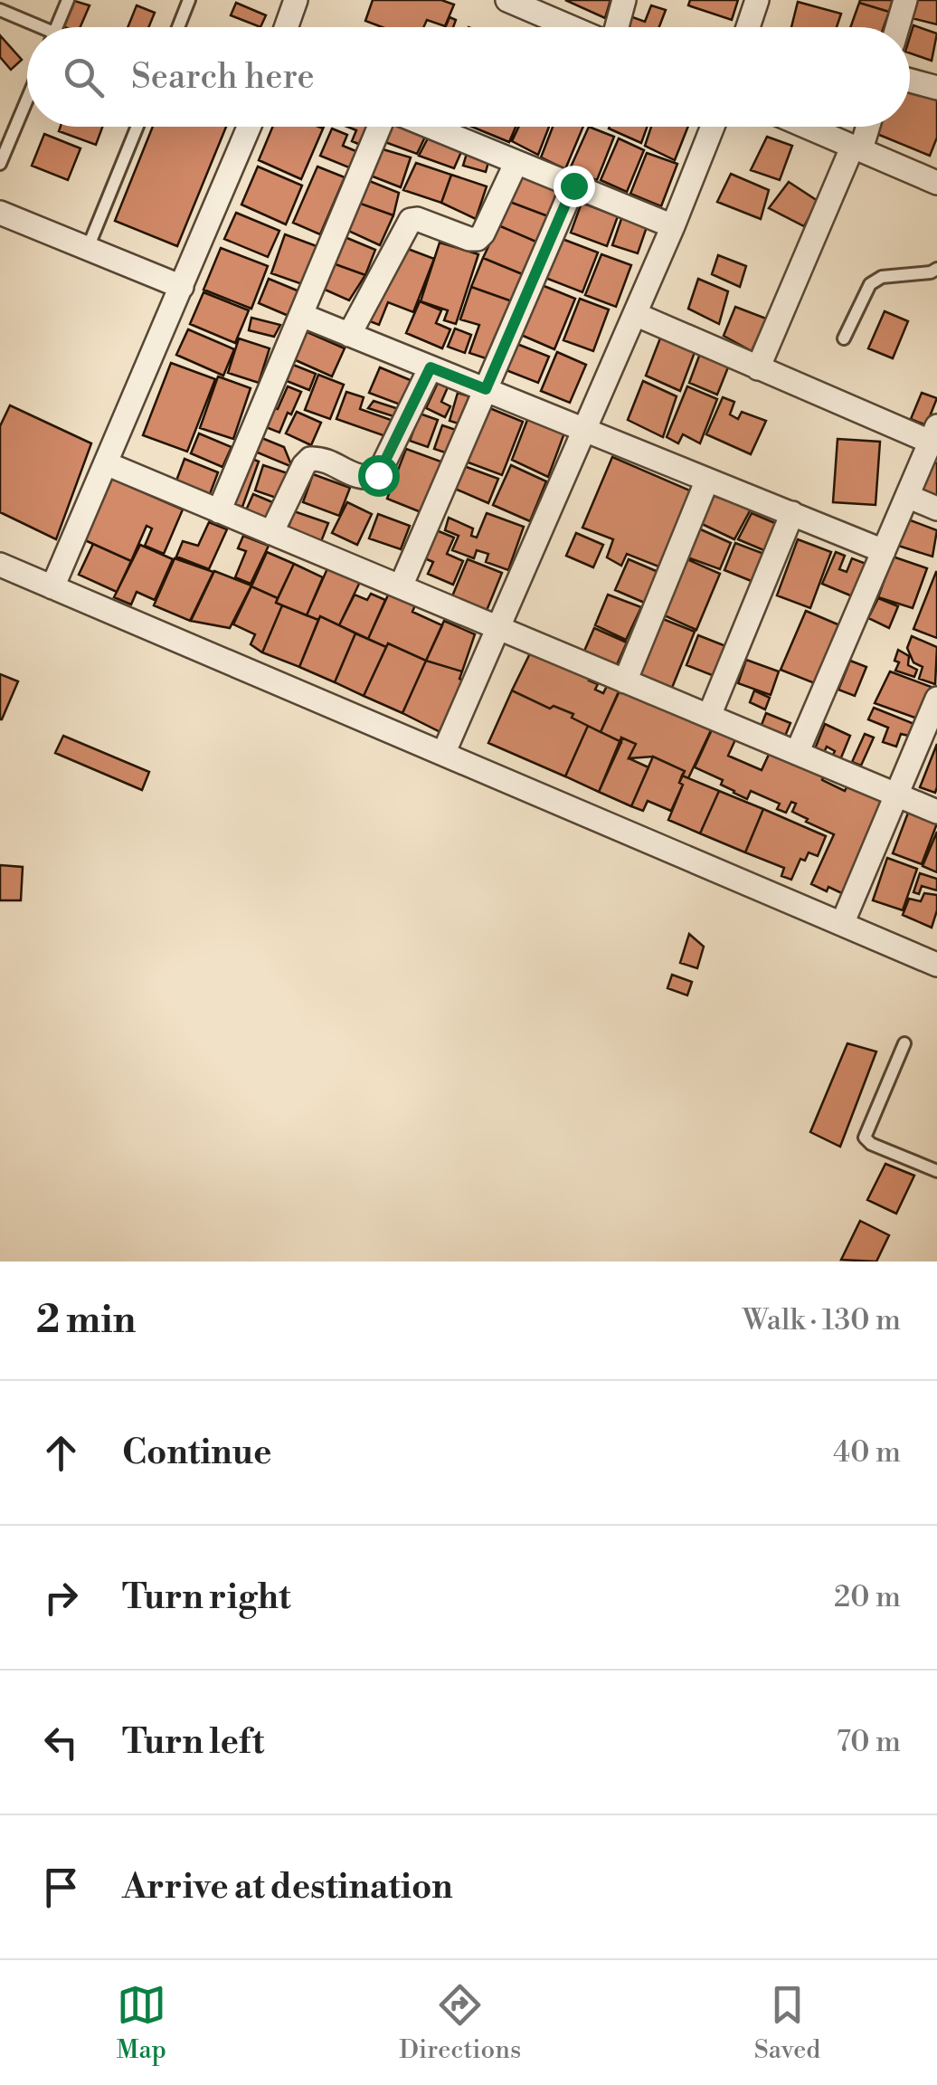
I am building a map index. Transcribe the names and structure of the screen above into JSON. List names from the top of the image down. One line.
{"page":{"search":"Search here","heading":["2 min","Walk · 130 m"],"list":[["Continue","40 m"],["Turn right","20 m"],["Turn left","70 m"],"Arrive at destination"],"nav":["Map","Directions","Saved"]}}
